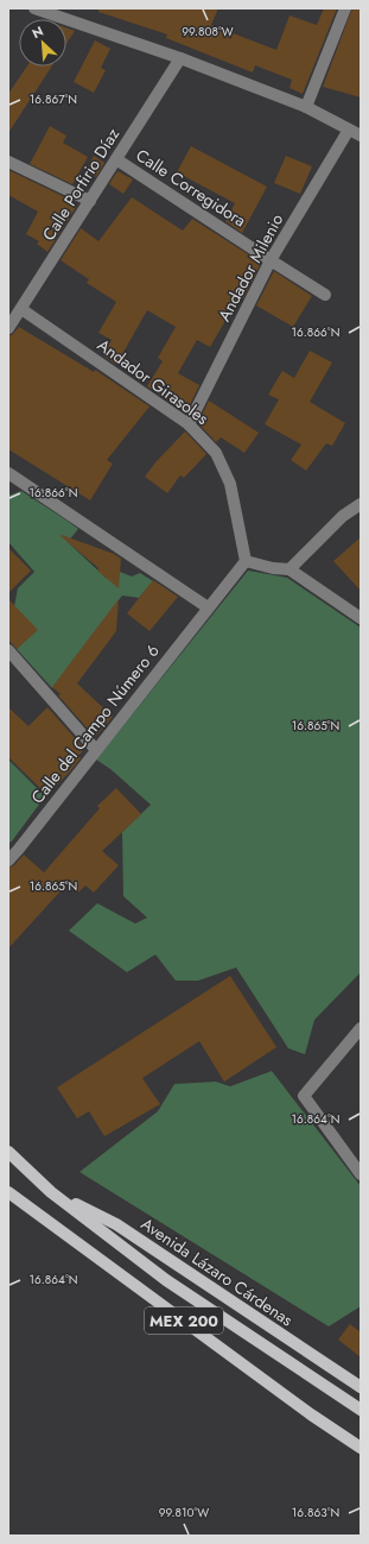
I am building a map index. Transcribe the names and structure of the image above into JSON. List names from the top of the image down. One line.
{"streets":{"main road":["Avenida Lázaro Cárdenas","MEX 200"],"street":["Calle Porfirio Díaz","Calle Corregidora","Andador Milenio","Andador Girasoles","Calle del Campo Número 6"]},"crossings":[["Calle Porfirio Díaz","Calle Corregidora"],["Calle Porfirio Díaz","Andador Girasoles"],["Calle Corregidora","Andador Milenio"],["Andador Milenio","Andador Girasoles"],["Andador Girasoles","Calle del Campo Número 6"]],"north":"top left","coordinates":["99.808°W","16.867°N","16.866°N","16.865°N","16.864°N","99.810°W","16.863°N"]}
